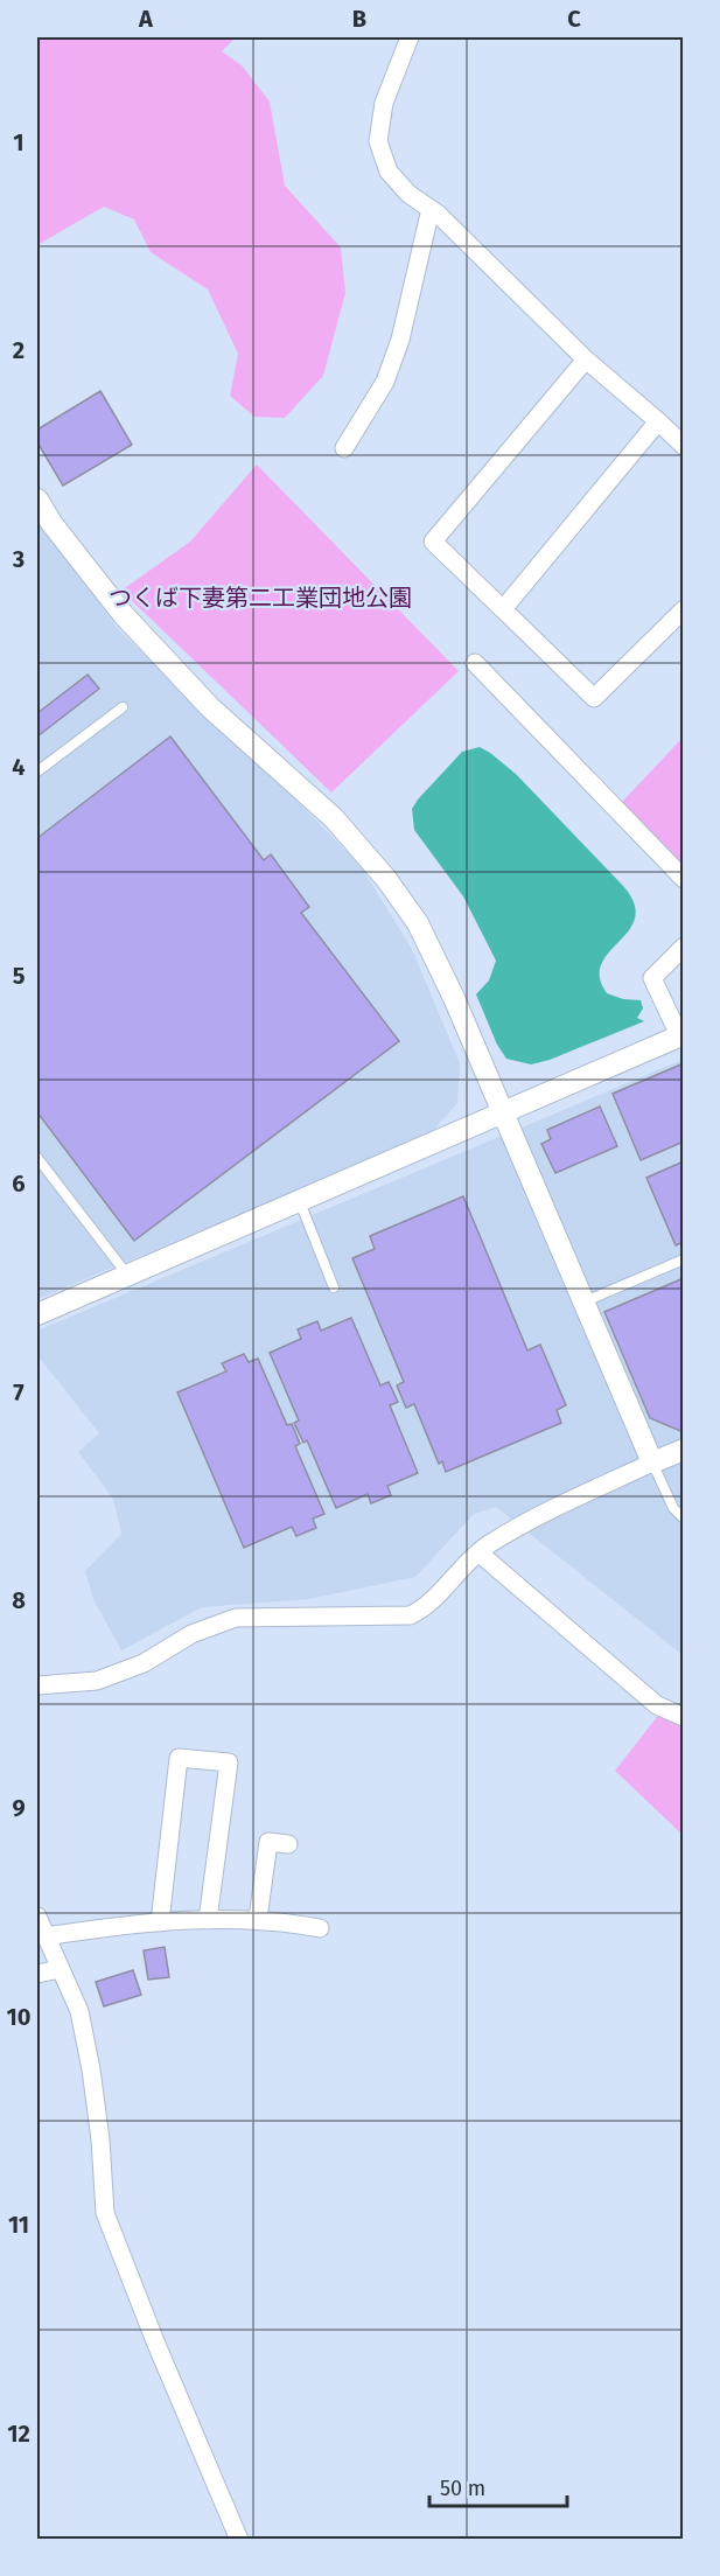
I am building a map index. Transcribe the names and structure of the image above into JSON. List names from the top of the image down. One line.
{"parks":["つくば下妻第二工業団地公園"],"scale_bar":"50 m","grid":{"columns":["A","B","C"],"rows":["1","2","3","4","5","6","7","8","9","10","11","12"]}}
